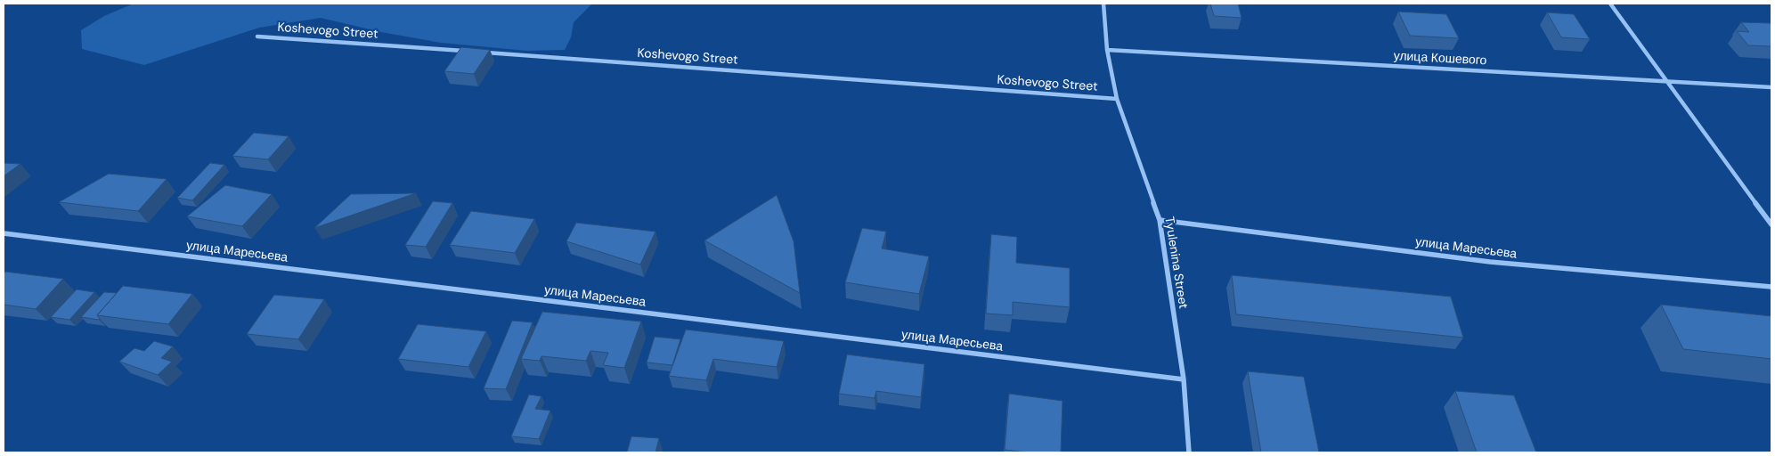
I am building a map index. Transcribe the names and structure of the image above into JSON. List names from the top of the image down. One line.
{"streets":{"street":["Koshevogo Street","улица Кошевого","улица Маресьева","Tyulenina Street"]},"crossings":[["Koshevogo Street","Tyulenina Street"],["улица Кошевого","Tyulenina Street"],["улица Маресьева","Tyulenina Street"]]}
